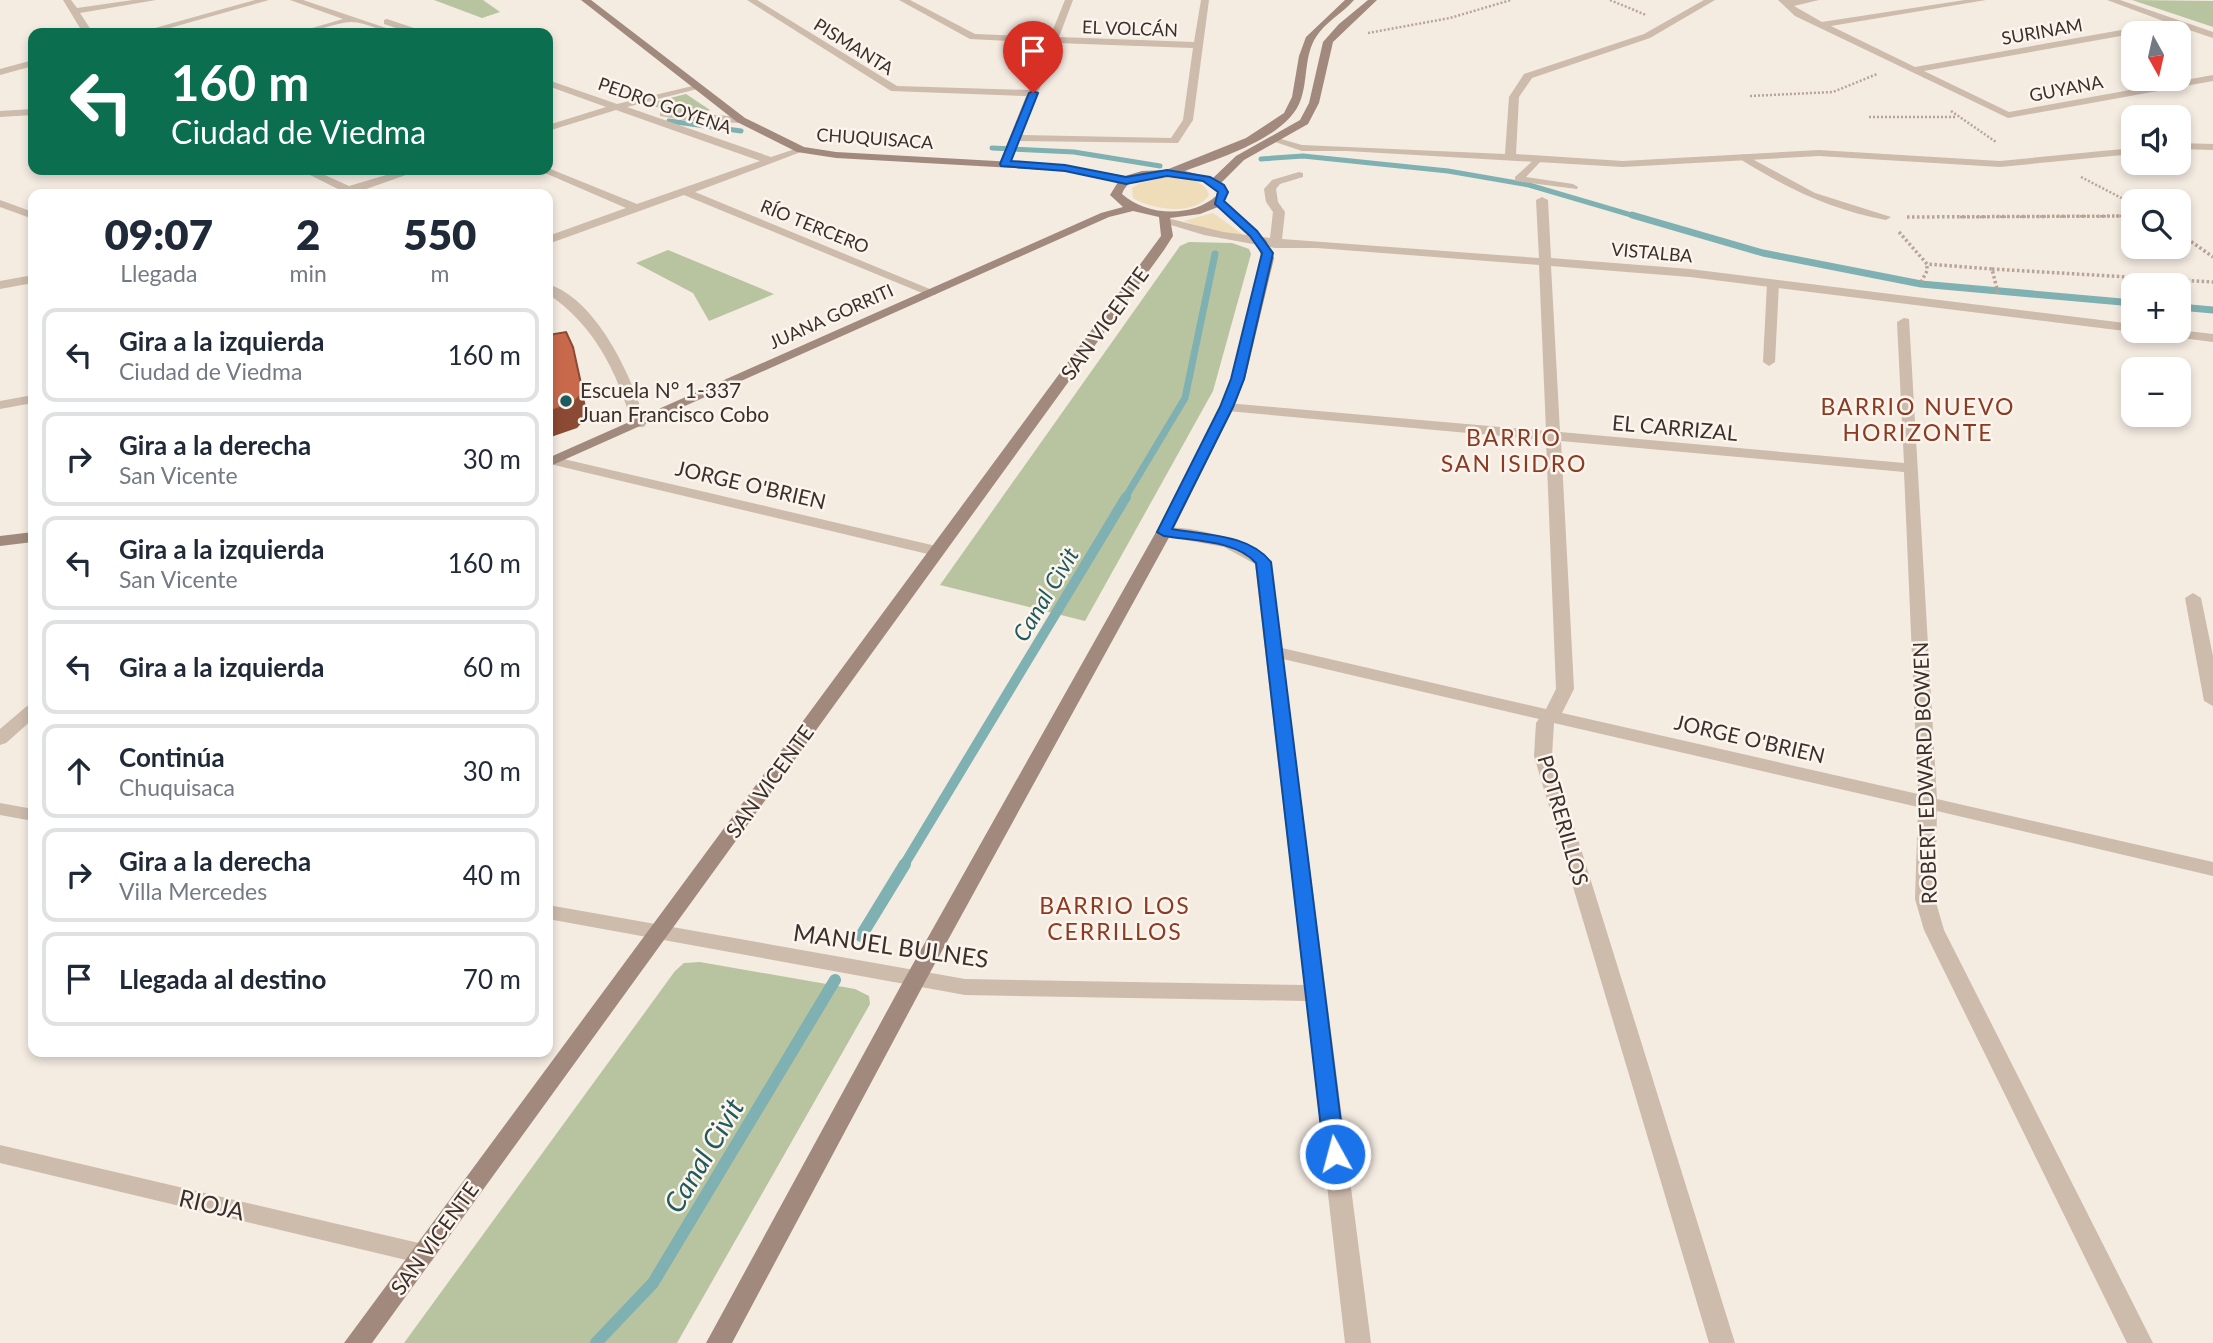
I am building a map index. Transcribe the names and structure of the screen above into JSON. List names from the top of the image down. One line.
{"streets":{"main road":["CHUQUISACA","JUANA GORRITI","SAN VICENTE"],"street":["EL VOLCÁN","SURINAM","PISMANTA","GUYANA","PEDRO GOYENA","RÍO TERCERO","VISTALBA","EL CARRIZAL","JORGE O'BRIEN","ROBERT EDWARD BOWEN","POTRERILLOS","MANUEL BULNES","RIOJA"]},"crossings":[["SURINAM","GUYANA"],["PEDRO GOYENA","CHUQUISACA"],["RÍO TERCERO","JUANA GORRITI"],["VISTALBA","SAN VICENTE"],["VISTALBA","POTRERILLOS"],["SAN VICENTE","JORGE O'BRIEN"],["SAN VICENTE","MANUEL BULNES"],["SAN VICENTE","RIOJA"],["EL CARRIZAL","ROBERT EDWARD BOWEN"],["EL CARRIZAL","POTRERILLOS"],["JORGE O'BRIEN","ROBERT EDWARD BOWEN"],["JORGE O'BRIEN","POTRERILLOS"]],"districts":["BARRIO NUEVO HORIZONTE","BARRIO SAN ISIDRO","BARRIO LOS CERRILLOS"],"water":["Canal Civit"],"places":["Escuela N° 1-337 Juan Francisco Cobo"],"north":"bottom","page":{"map_buttons":["+","−"],"turn":["160 m","Ciudad de Viedma"],"eta":["09:07","Llegada","2","min","550","m"],"list":[{"name":"Gira a la izquierda","note":"Ciudad de Viedma","value":"160 m"},{"name":"Gira a la derecha","note":"San Vicente","value":"30 m"},{"name":"Gira a la izquierda","note":"San Vicente","value":"160 m"},{"name":"Gira a la izquierda","value":"60 m"},{"name":"Continúa","note":"Chuquisaca","value":"30 m"},{"name":"Gira a la derecha","note":"Villa Mercedes","value":"40 m"},{"name":"Llegada al destino","value":"70 m"}]}}
